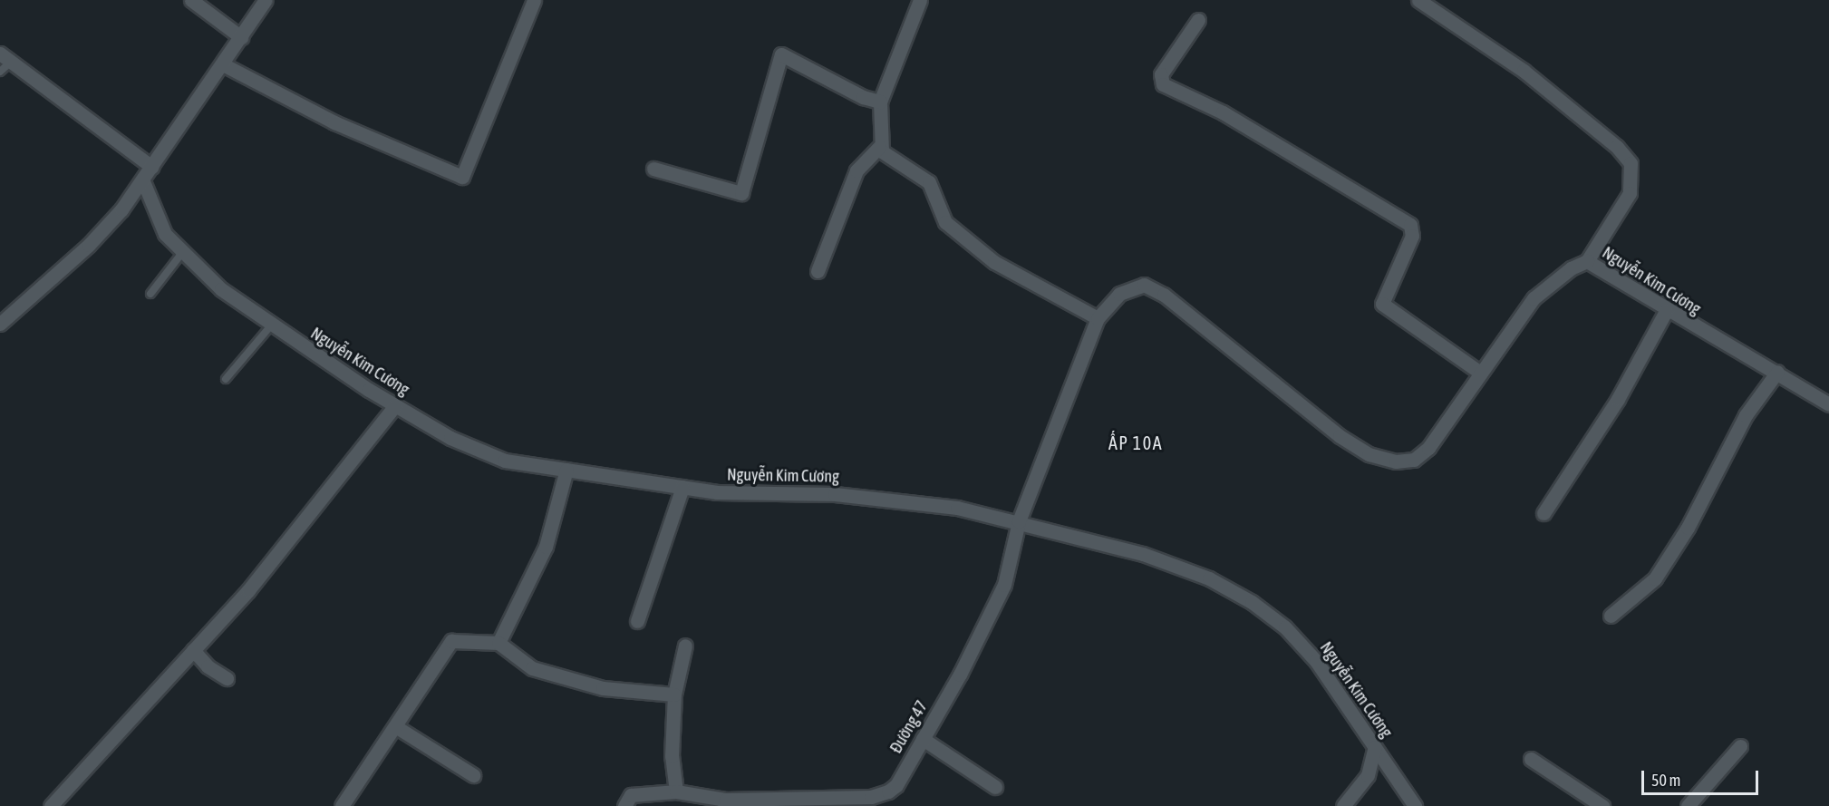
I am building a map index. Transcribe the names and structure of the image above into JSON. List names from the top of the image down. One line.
{"streets":{"street":["Nguyễn Kim Cương","Đường 47"]},"crossings":[["Nguyễn Kim Cương","Đường 47"]],"districts":["ẤP 10A"],"scale_bar":"50 m"}
